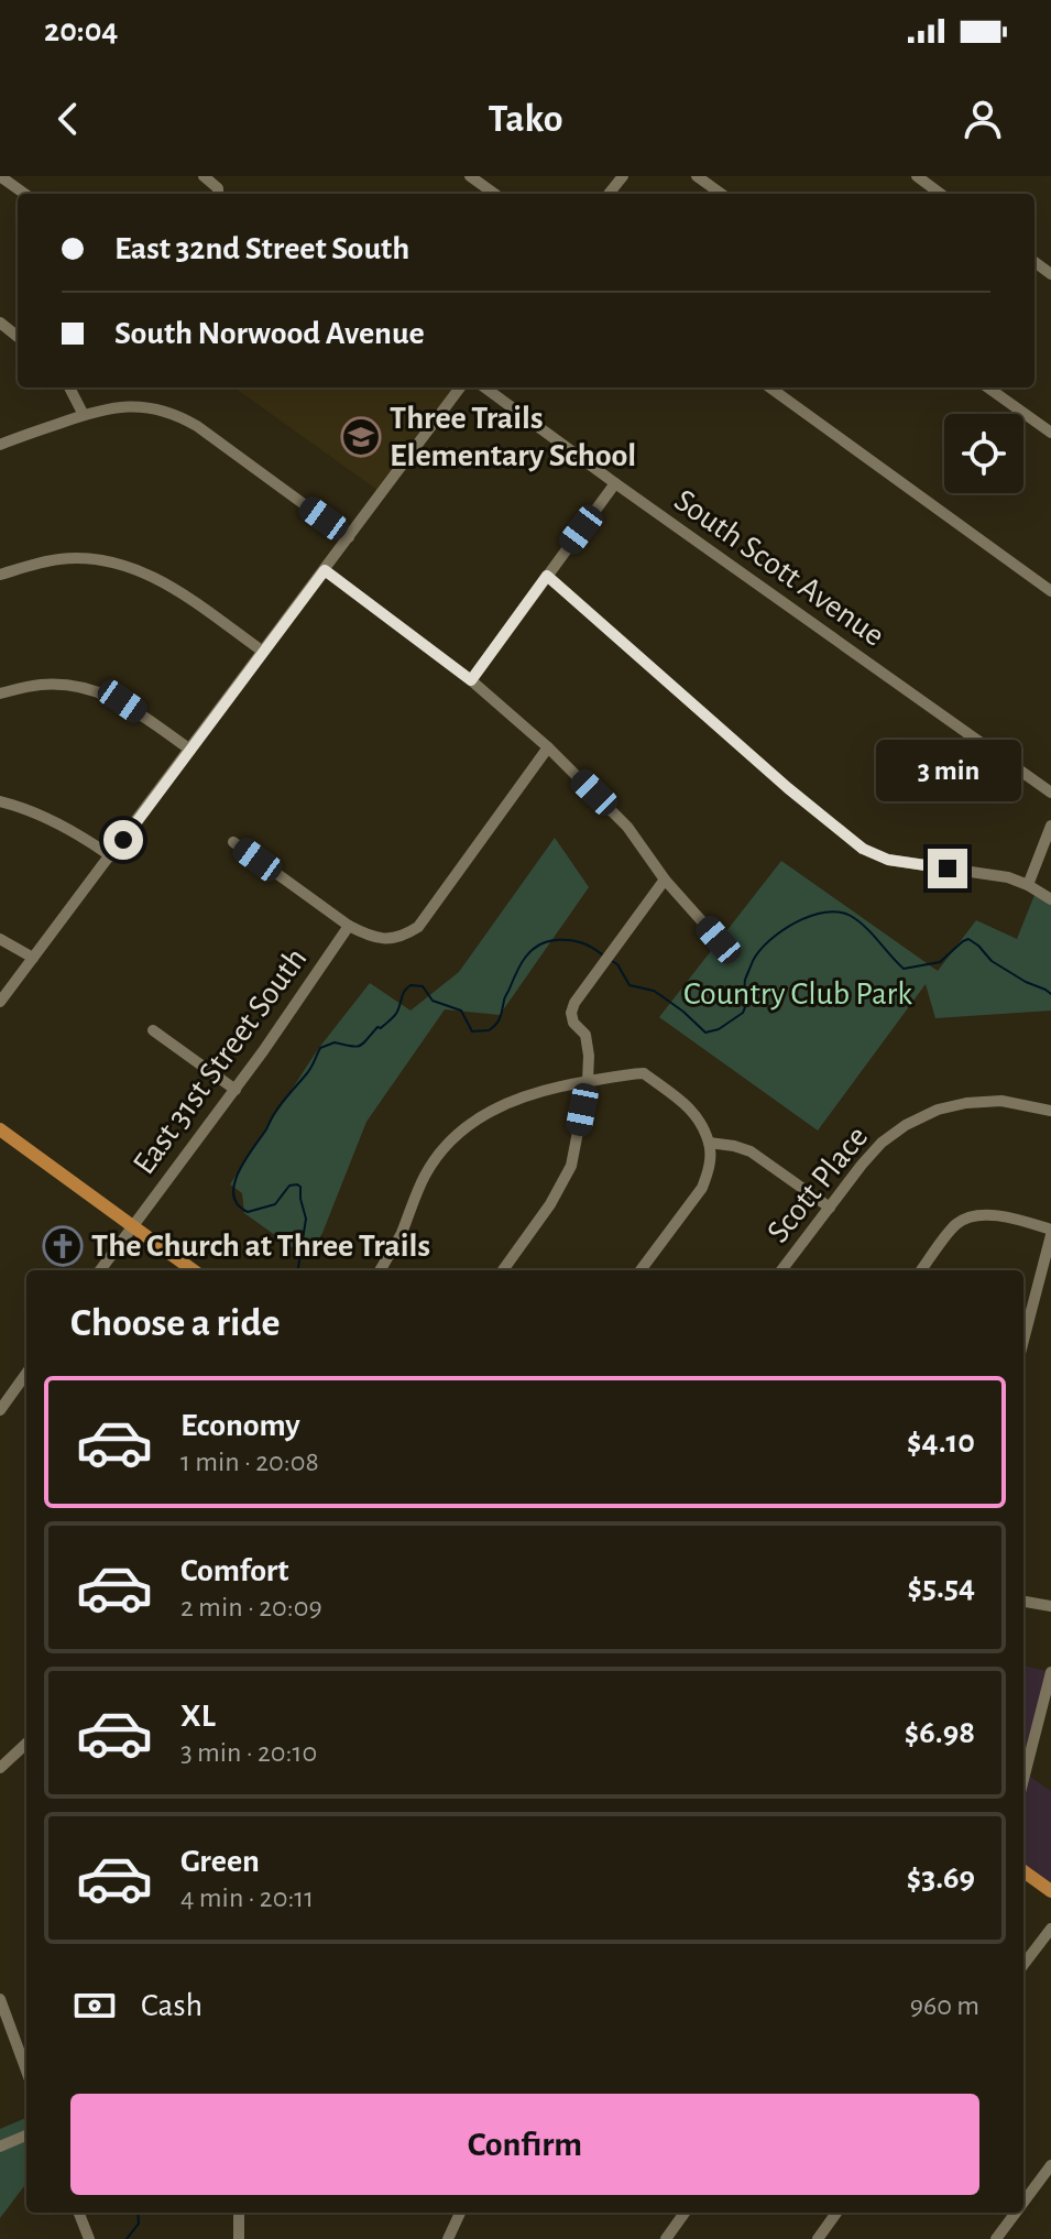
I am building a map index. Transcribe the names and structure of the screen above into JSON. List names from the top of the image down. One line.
{"streets":{"street":["South Scott Avenue","East 31st Street South","Scott Place"]},"parks":["Country Club Park"],"places":{"school or university":["Three Trails Elementary School"],"church":["The Church at Three Trails"]},"page":{"status":"20:04","header":"Tako","banner":["East 32nd Street South","South Norwood Avenue"],"bubble":"3 min","heading":"Choose a ride","list":[{"name":"Economy","note":"1 min · 20:08","value":"$4.10"},{"name":"Comfort","note":"2 min · 20:09","value":"$5.54"},{"name":"XL","note":"3 min · 20:10","value":"$6.98"},{"name":"Green","note":"4 min · 20:11","value":"$3.69"}],"pay":["Cash","960 m"],"buttons":"Confirm"}}
